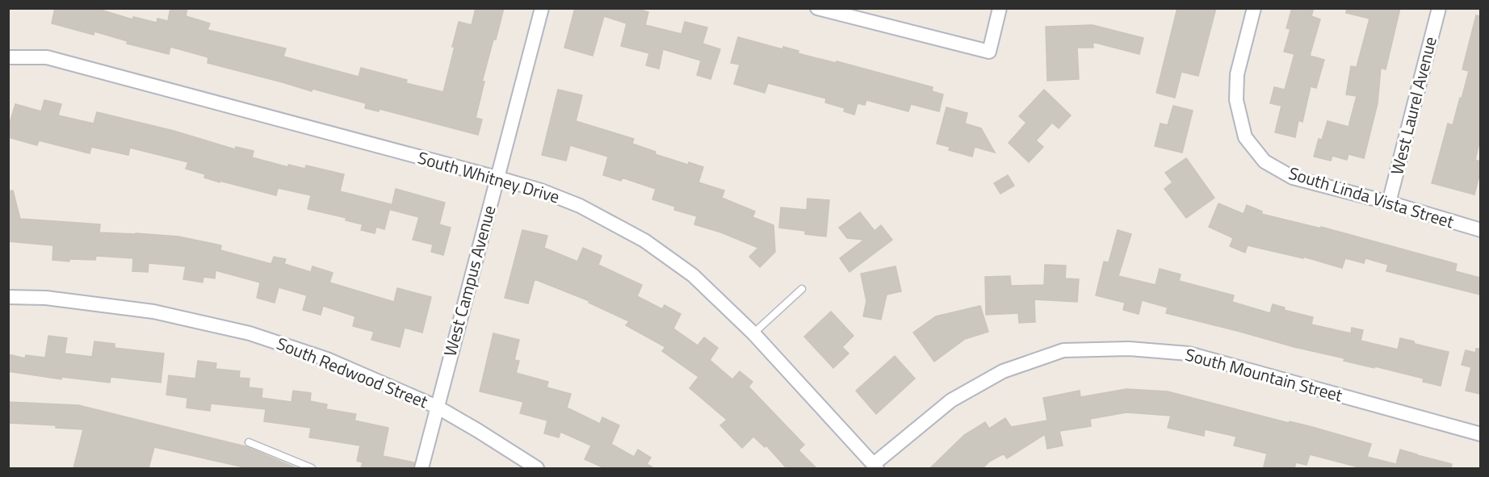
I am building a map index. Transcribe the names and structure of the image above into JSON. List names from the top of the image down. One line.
{"streets":{"street":["West Laurel Avenue","South Whitney Drive","South Linda Vista Street","West Campus Avenue","South Redwood Street","South Mountain Street"]},"crossings":[["West Laurel Avenue","South Linda Vista Street"],["South Whitney Drive","West Campus Avenue"],["South Whitney Drive","South Mountain Street"],["West Campus Avenue","South Redwood Street"]]}
